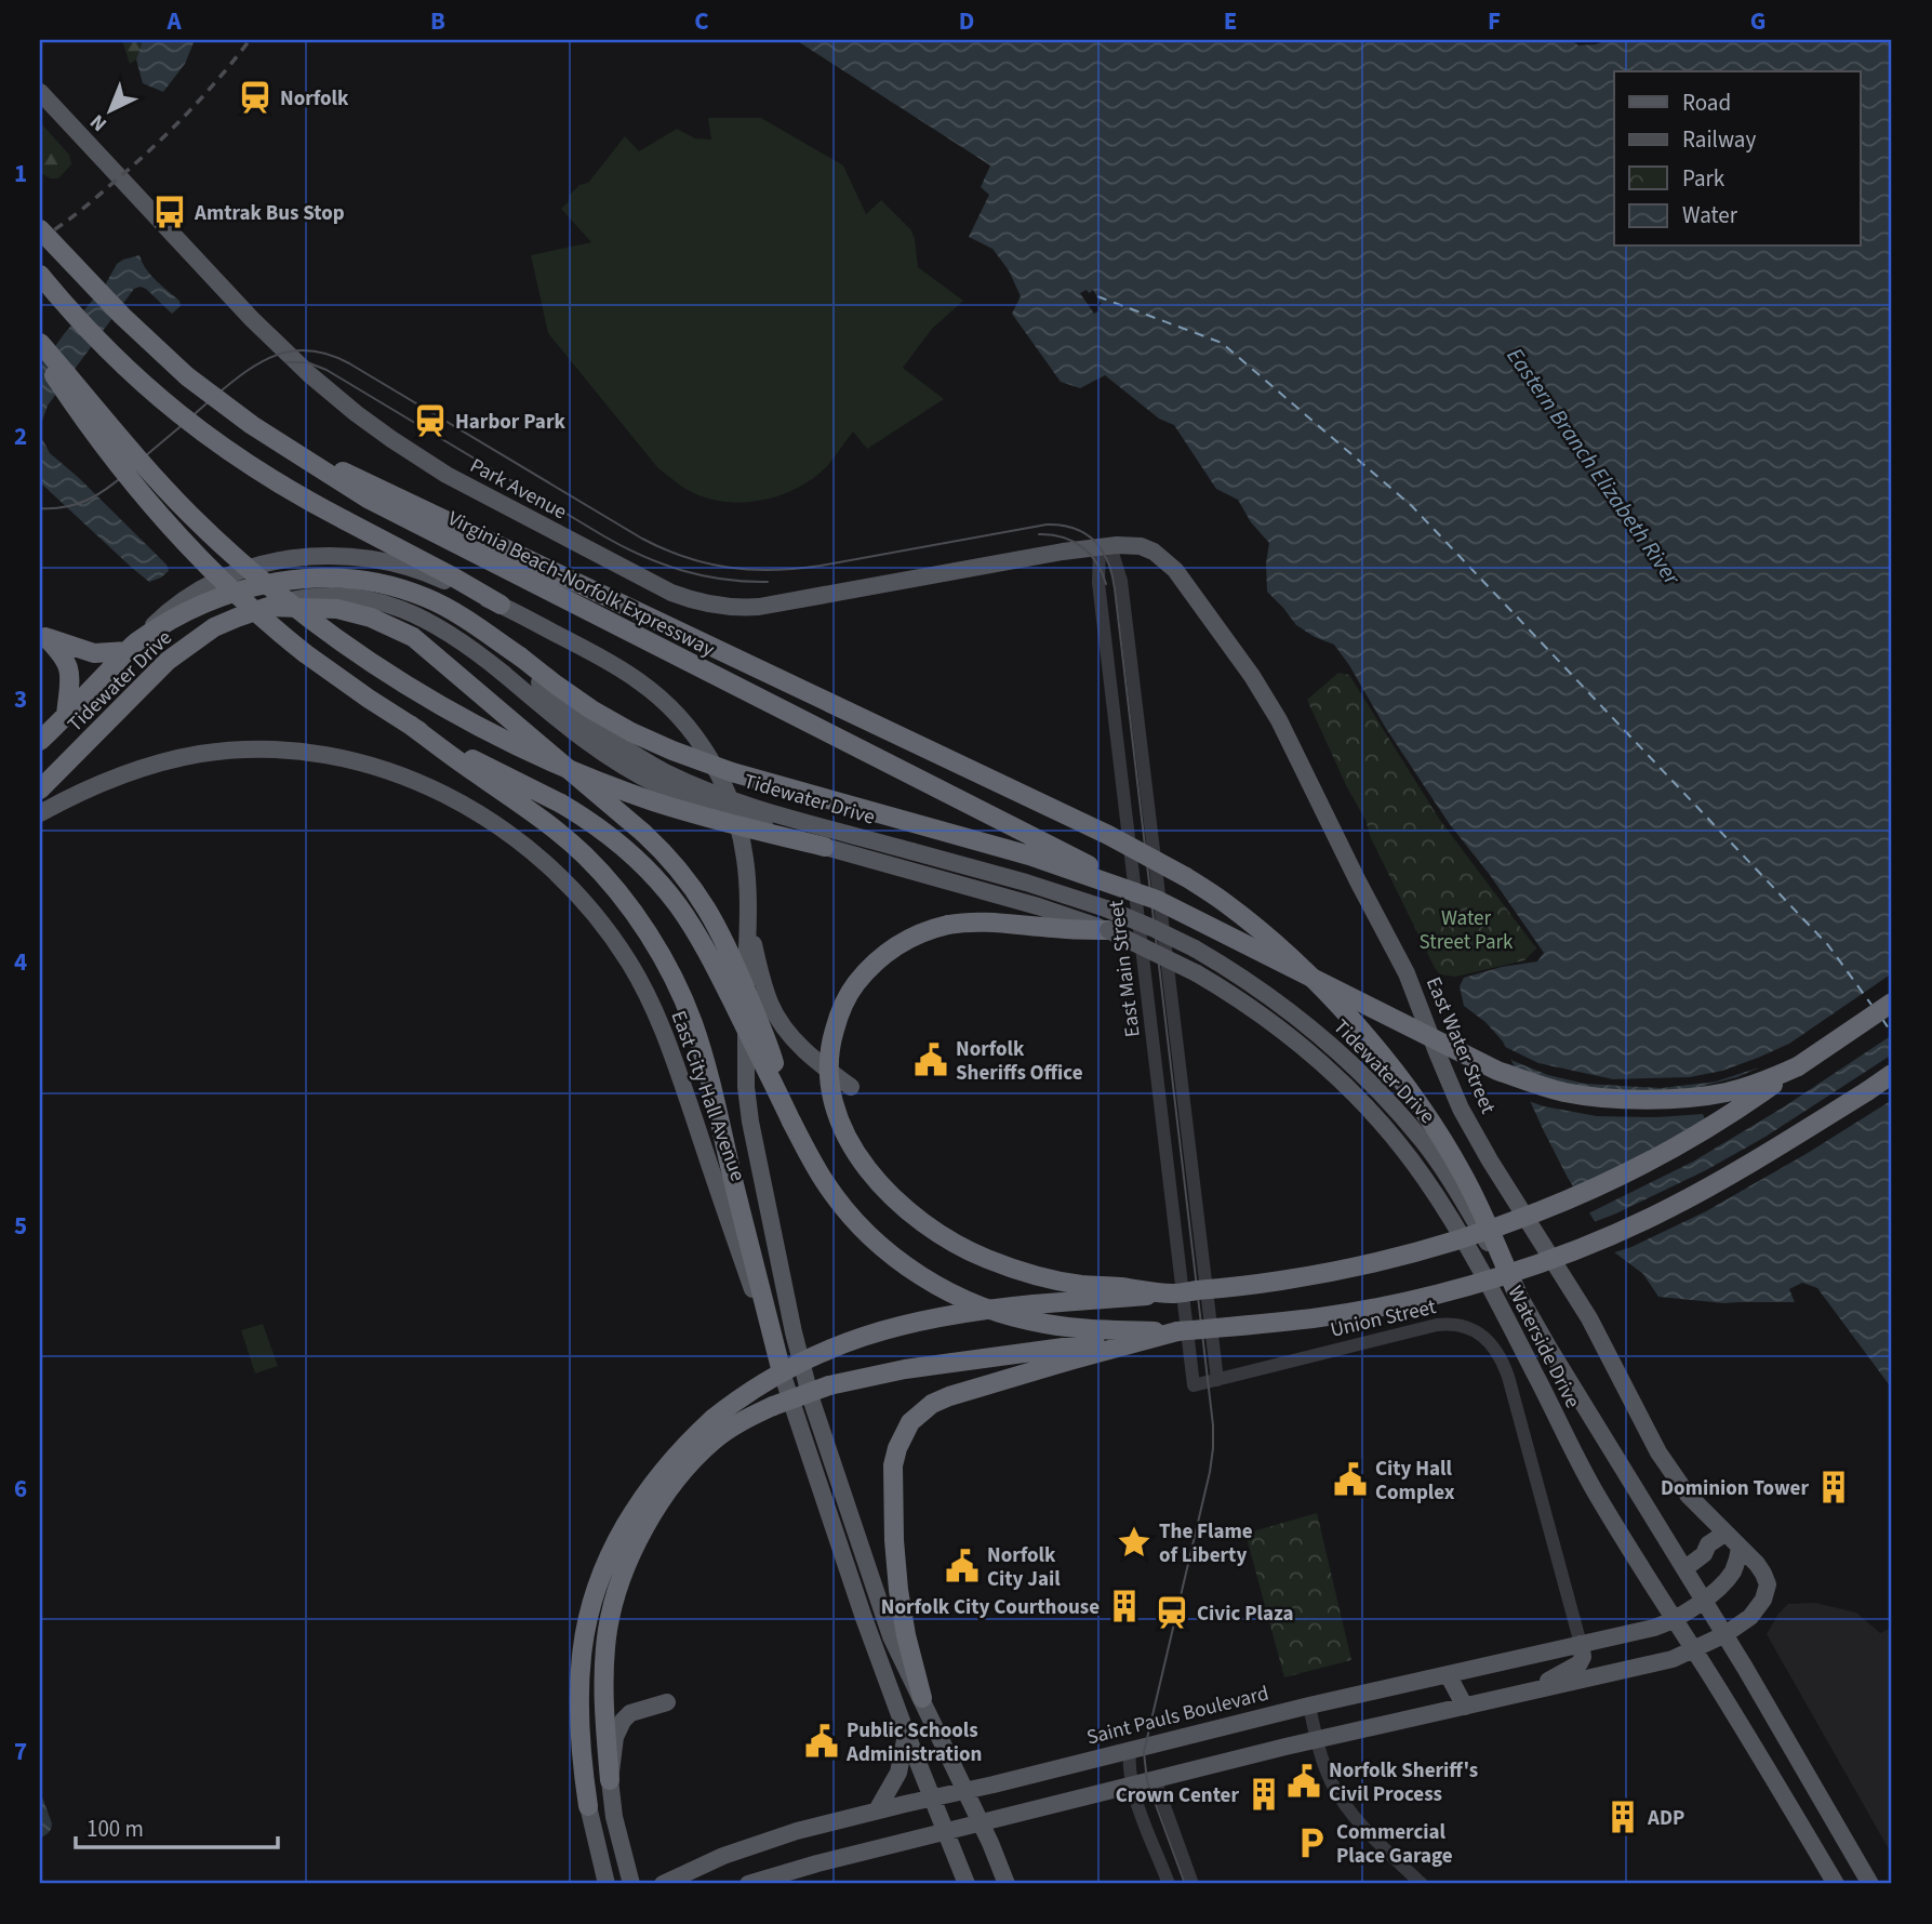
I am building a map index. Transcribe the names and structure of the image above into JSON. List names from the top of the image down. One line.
{"streets":{"highway":["Virginia Beach-Norfolk Expressway","Tidewater Drive"],"main road":["Park Avenue","East Water Street","East City Hall Avenue","Waterside Drive","Saint Pauls Boulevard"],"street":["East Main Street","Union Street"]},"crossings":[["Park Avenue","East Main Street"],["Park Avenue","East Water Street"],["Virginia Beach-Norfolk Expressway","Tidewater Drive"],["Tidewater Drive","East City Hall Avenue"],["Tidewater Drive","Waterside Drive"],["East Main Street","East Water Street"],["East Main Street","Union Street"],["East Water Street","Waterside Drive"],["East City Hall Avenue","Saint Pauls Boulevard"],["Union Street","Saint Pauls Boulevard"],["Waterside Drive","Saint Pauls Boulevard"]],"water":["Eastern Branch Elizabeth River"],"parks":["Water Street Park"],"places":{"station":["Norfolk","Harbor Park","Civic Plaza"],"bus stop":["Amtrak Bus Stop"],"public building":["Norfolk Sheriffs Office","City Hall Complex","Norfolk City Jail","Public Schools Administration","Norfolk Sheriff's Civil Process"],"building":["Dominion Tower","Norfolk City Courthouse","Crown Center","ADP"],"place":["The Flame of Liberty"],"parking":["Commercial Place Garage"]},"legend":["Road","Railway","Park","Water"],"scale_bar":"100 m","north":"bottom left","grid":{"columns":["A","B","C","D","E","F","G"],"rows":["1","2","3","4","5","6","7"]}}
